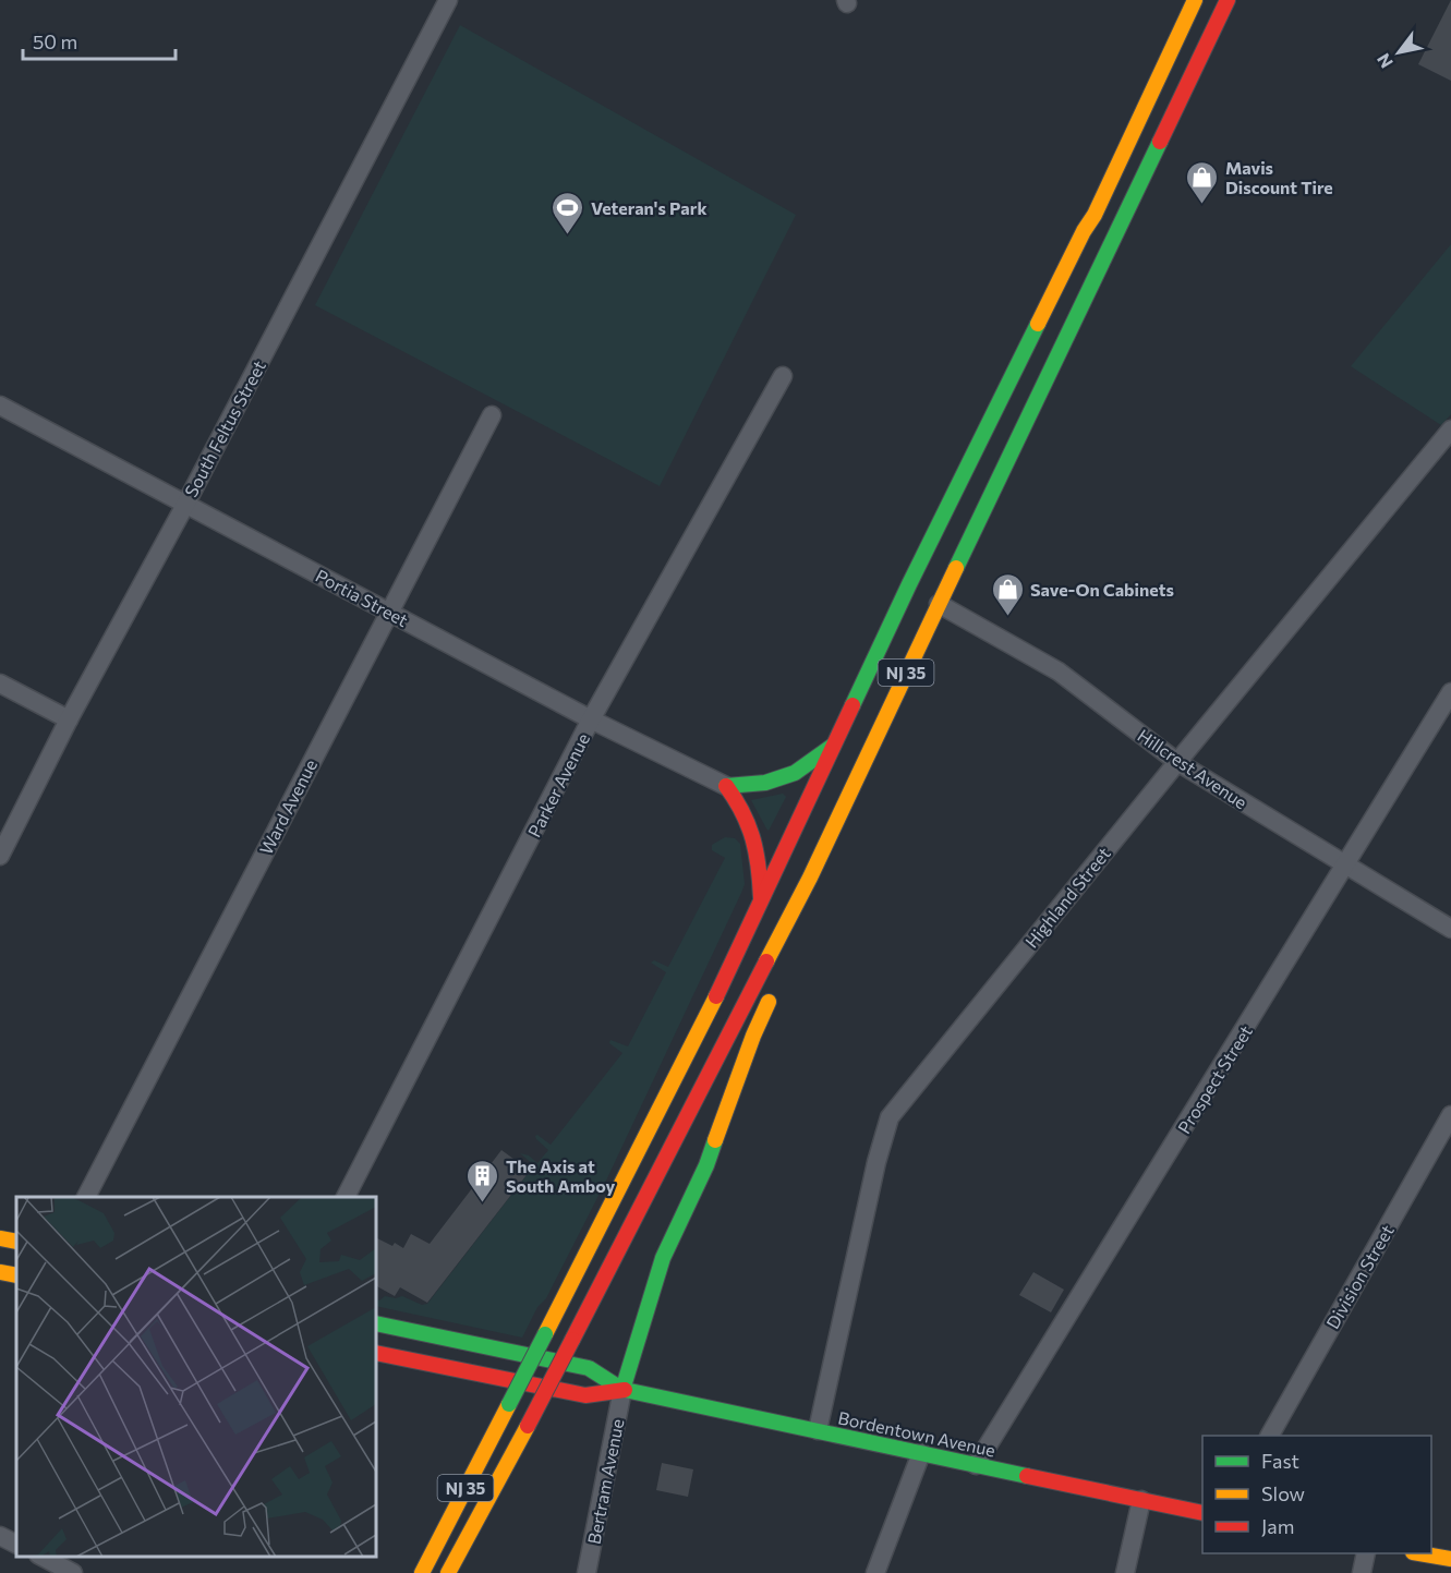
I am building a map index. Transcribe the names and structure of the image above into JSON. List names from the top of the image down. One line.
{"streets":{"main road":["NJ 35","Bordentown Avenue"],"street":["South Feltus Street","Portia Street","Hillcrest Avenue","Parker Avenue","Ward Avenue","Highland Street","Prospect Street","Division Street","Bertram Avenue"]},"crossings":[["South Feltus Street","Portia Street"],["Portia Street","Parker Avenue"],["Portia Street","Ward Avenue"],["NJ 35","Hillcrest Avenue"],["Hillcrest Avenue","Highland Street"],["Hillcrest Avenue","Prospect Street"],["Highland Street","Bordentown Avenue"],["Prospect Street","Bordentown Avenue"],["Bordentown Avenue","Bertram Avenue"]],"places":{"shop":["Mavis Discount Tire","Save-On Cabinets"],"sports":["Veteran's Park"],"building":["The Axis at South Amboy"]},"legend":["Fast","Slow","Jam"],"scale_bar":"50 m","north":"bottom left"}
